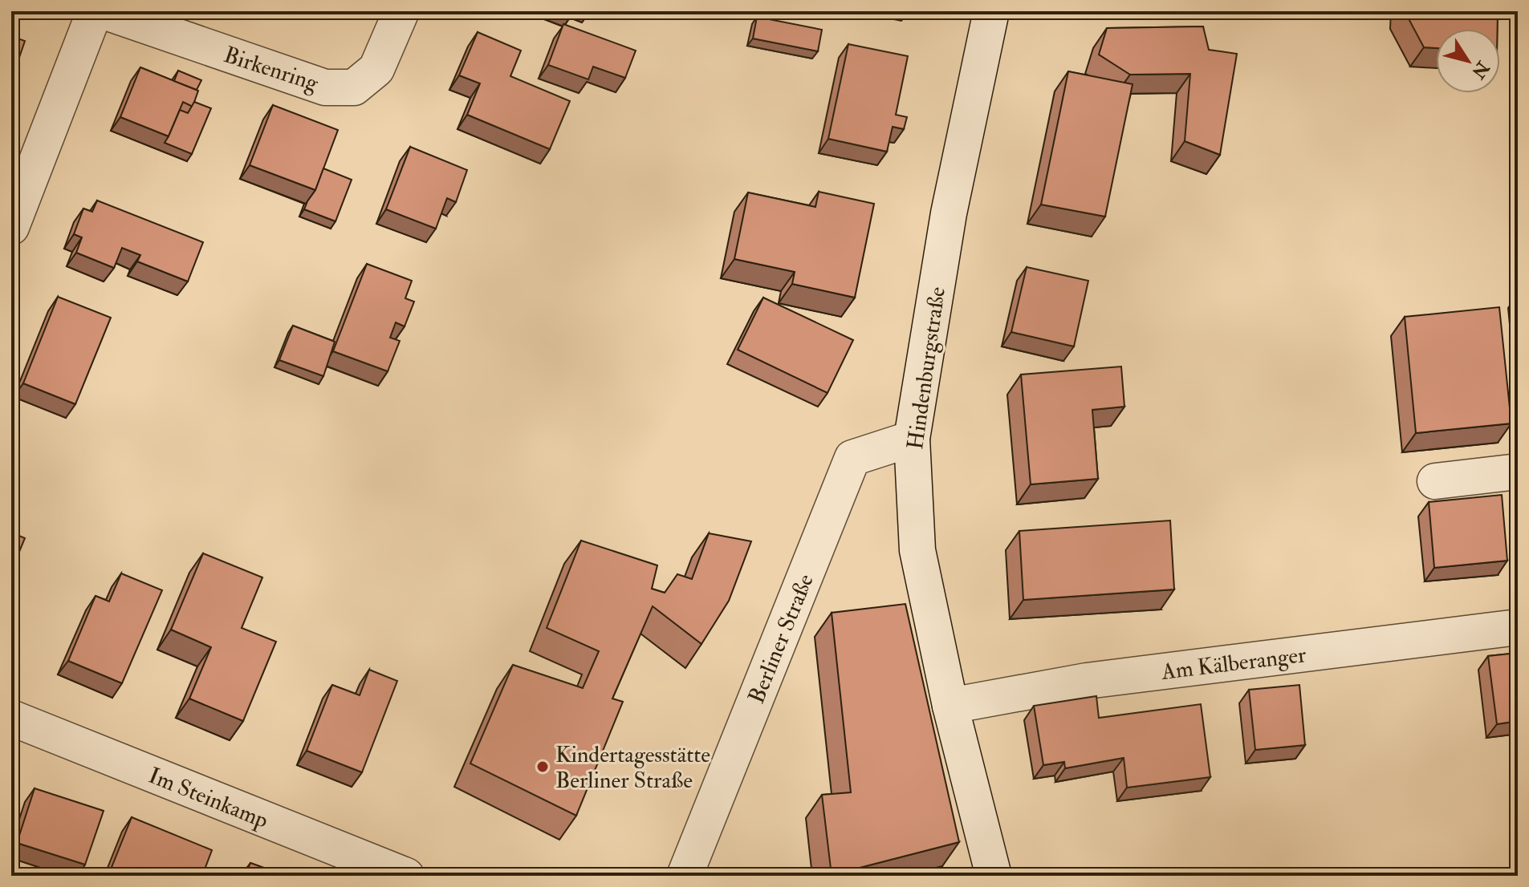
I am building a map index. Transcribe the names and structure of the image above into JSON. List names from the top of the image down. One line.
{"streets":{"street":["Birkenring","Hindenburgstraße","Berliner Straße","Am Kälberanger","Im Steinkamp"]},"crossings":[["Hindenburgstraße","Berliner Straße"],["Hindenburgstraße","Am Kälberanger"]],"places":["Kindertagesstätte Berliner Straße"],"north":"bottom right"}
